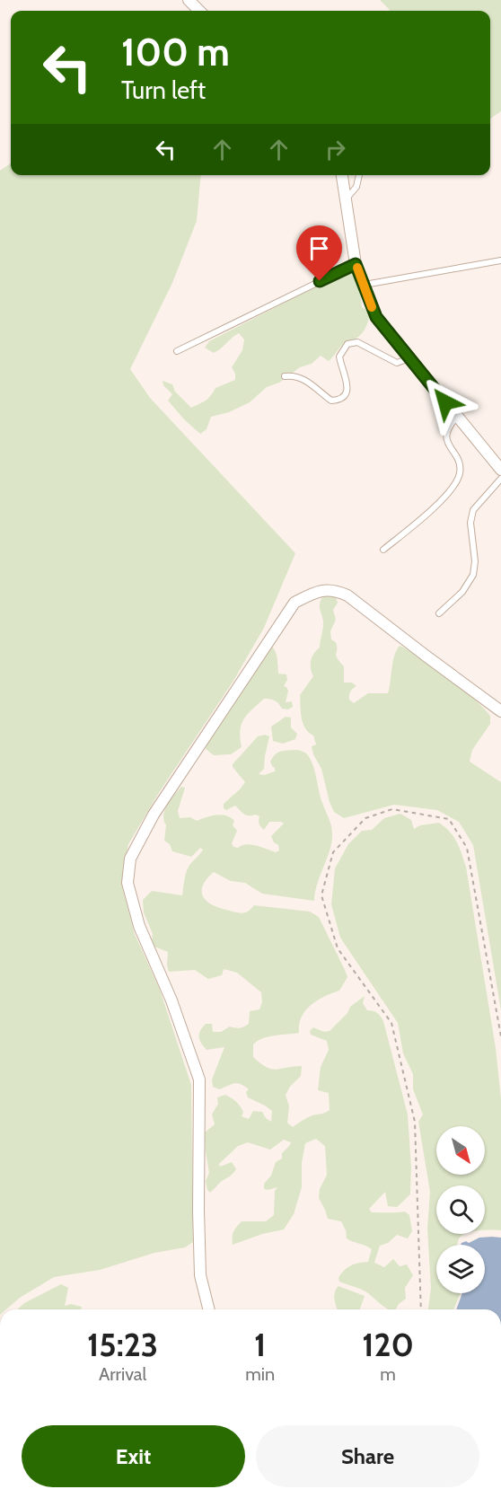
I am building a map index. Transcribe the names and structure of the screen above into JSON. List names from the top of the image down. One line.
{"north":"bottom right","page":{"turn":["100 m","Turn left"],"eta":["15:23","Arrival","1","min","120","m"],"buttons":["Exit","Share"]}}
